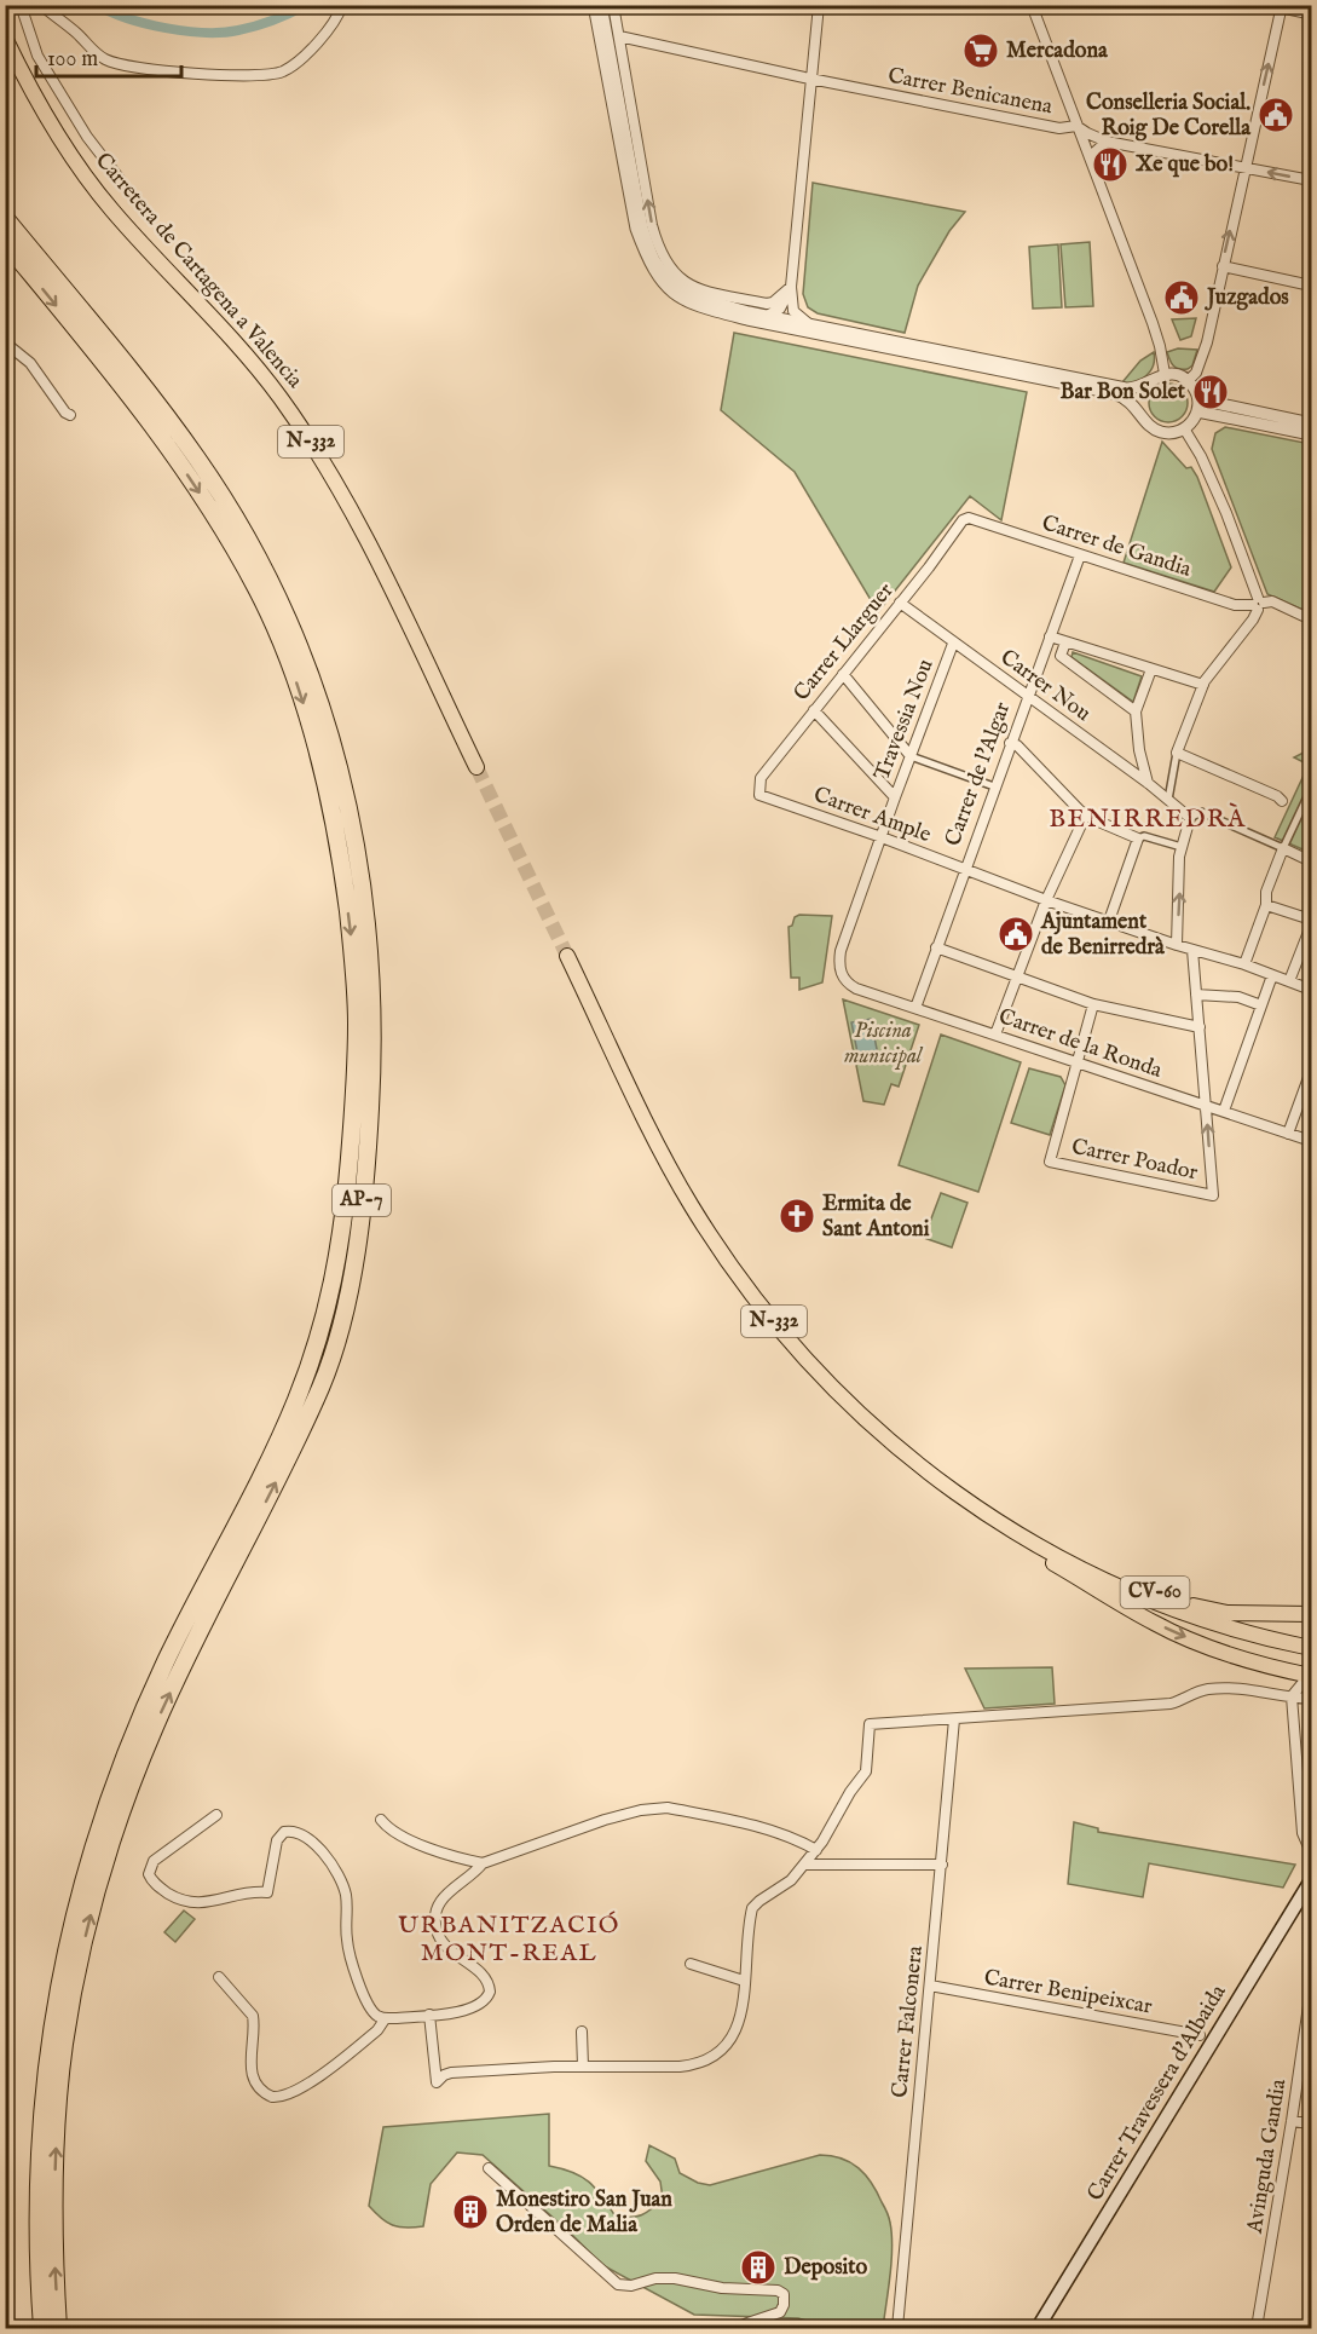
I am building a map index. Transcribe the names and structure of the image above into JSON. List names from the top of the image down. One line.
{"streets":{"highway":["Carretera de Cartagena a Valencia","N-332","AP-7","CV-60"],"main road":["Carrer Travessera d'Albaida"],"street":["Carrer Benicanena","Carrer de Gandia","Carrer Llarguer","Carrer Nou","Travessia Nou","Carrer de l'Algar","Carrer Ample","Carrer de la Ronda","Carrer Poador","Carrer Benipeixcar","Carrer Falconera","Avinguda Gandia"]},"crossings":[["N-332","CV-60"],["Carrer de Gandia","Carrer Llarguer"],["Carrer de Gandia","Carrer de l'Algar"],["Carrer Llarguer","Carrer Nou"],["Carrer Llarguer","Carrer Ample"],["Carrer Nou","Travessia Nou"],["Carrer Nou","Carrer de l'Algar"],["Travessia Nou","Carrer Ample"],["Travessia Nou","Carrer de la Ronda"],["Carrer de l'Algar","Carrer Ample"],["Carrer de l'Algar","Carrer de la Ronda"],["Carrer de la Ronda","Carrer Poador"],["Carrer Benipeixcar","Carrer Falconera"]],"districts":["BENIRREDRÀ","URBANITZACIÓ MONT-REAL"],"parks":["Piscina municipal"],"places":{"supermarket":["Mercadona"],"public building":["Conselleria Social. Roig De Corella","Juzgados","Ajuntament de Benirredrà"],"restaurant":["Xe que bo!","Bar Bon Solet"],"church":["Ermita de Sant Antoni"],"building":["Monestiro San Juan Orden de Malia","Deposito"]},"scale_bar":"100 m"}
